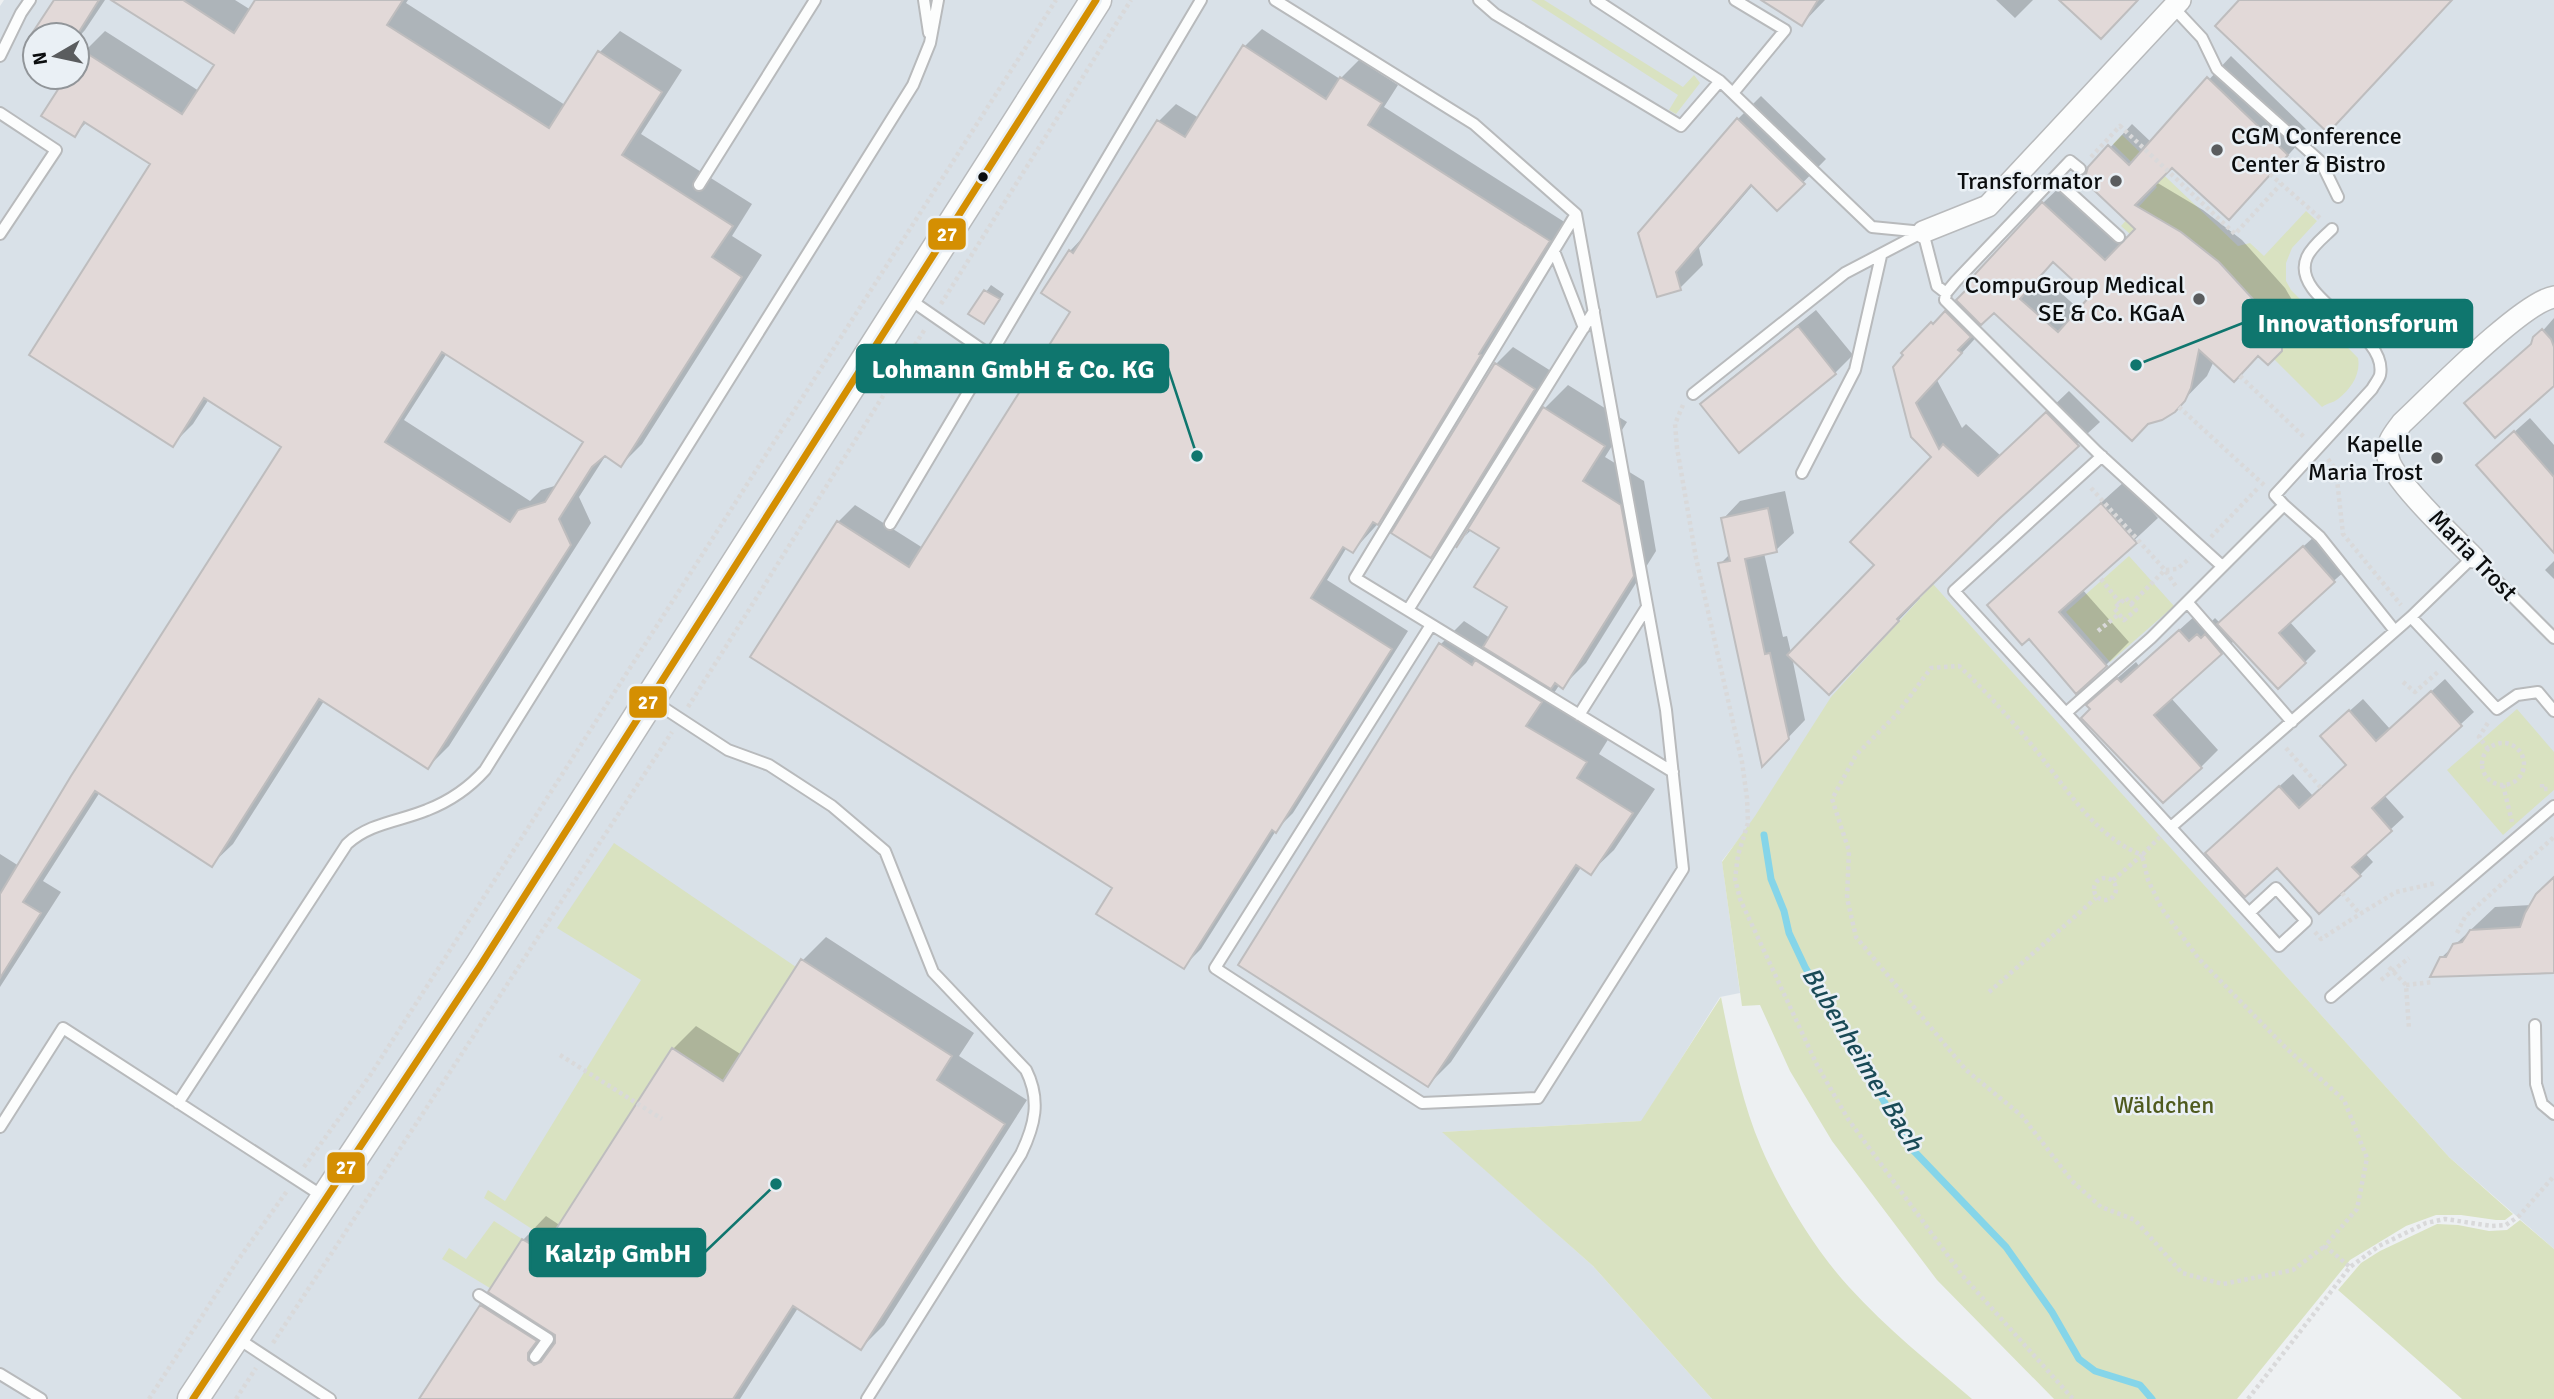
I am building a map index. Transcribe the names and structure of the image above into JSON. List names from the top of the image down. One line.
{"streets":{"street":["Maria Trost"]},"water":["Bubenheimer Bach"],"parks":["Wäldchen"],"places":["CGM Conference Center & Bistro","Transformator","CompuGroup Medical SE & Co. KGaA","Innovationsforum","Lohmann GmbH & Co. KG","Kapelle Maria Trost","Kalzip GmbH"],"lines":["transit line 27"],"north":"left"}
